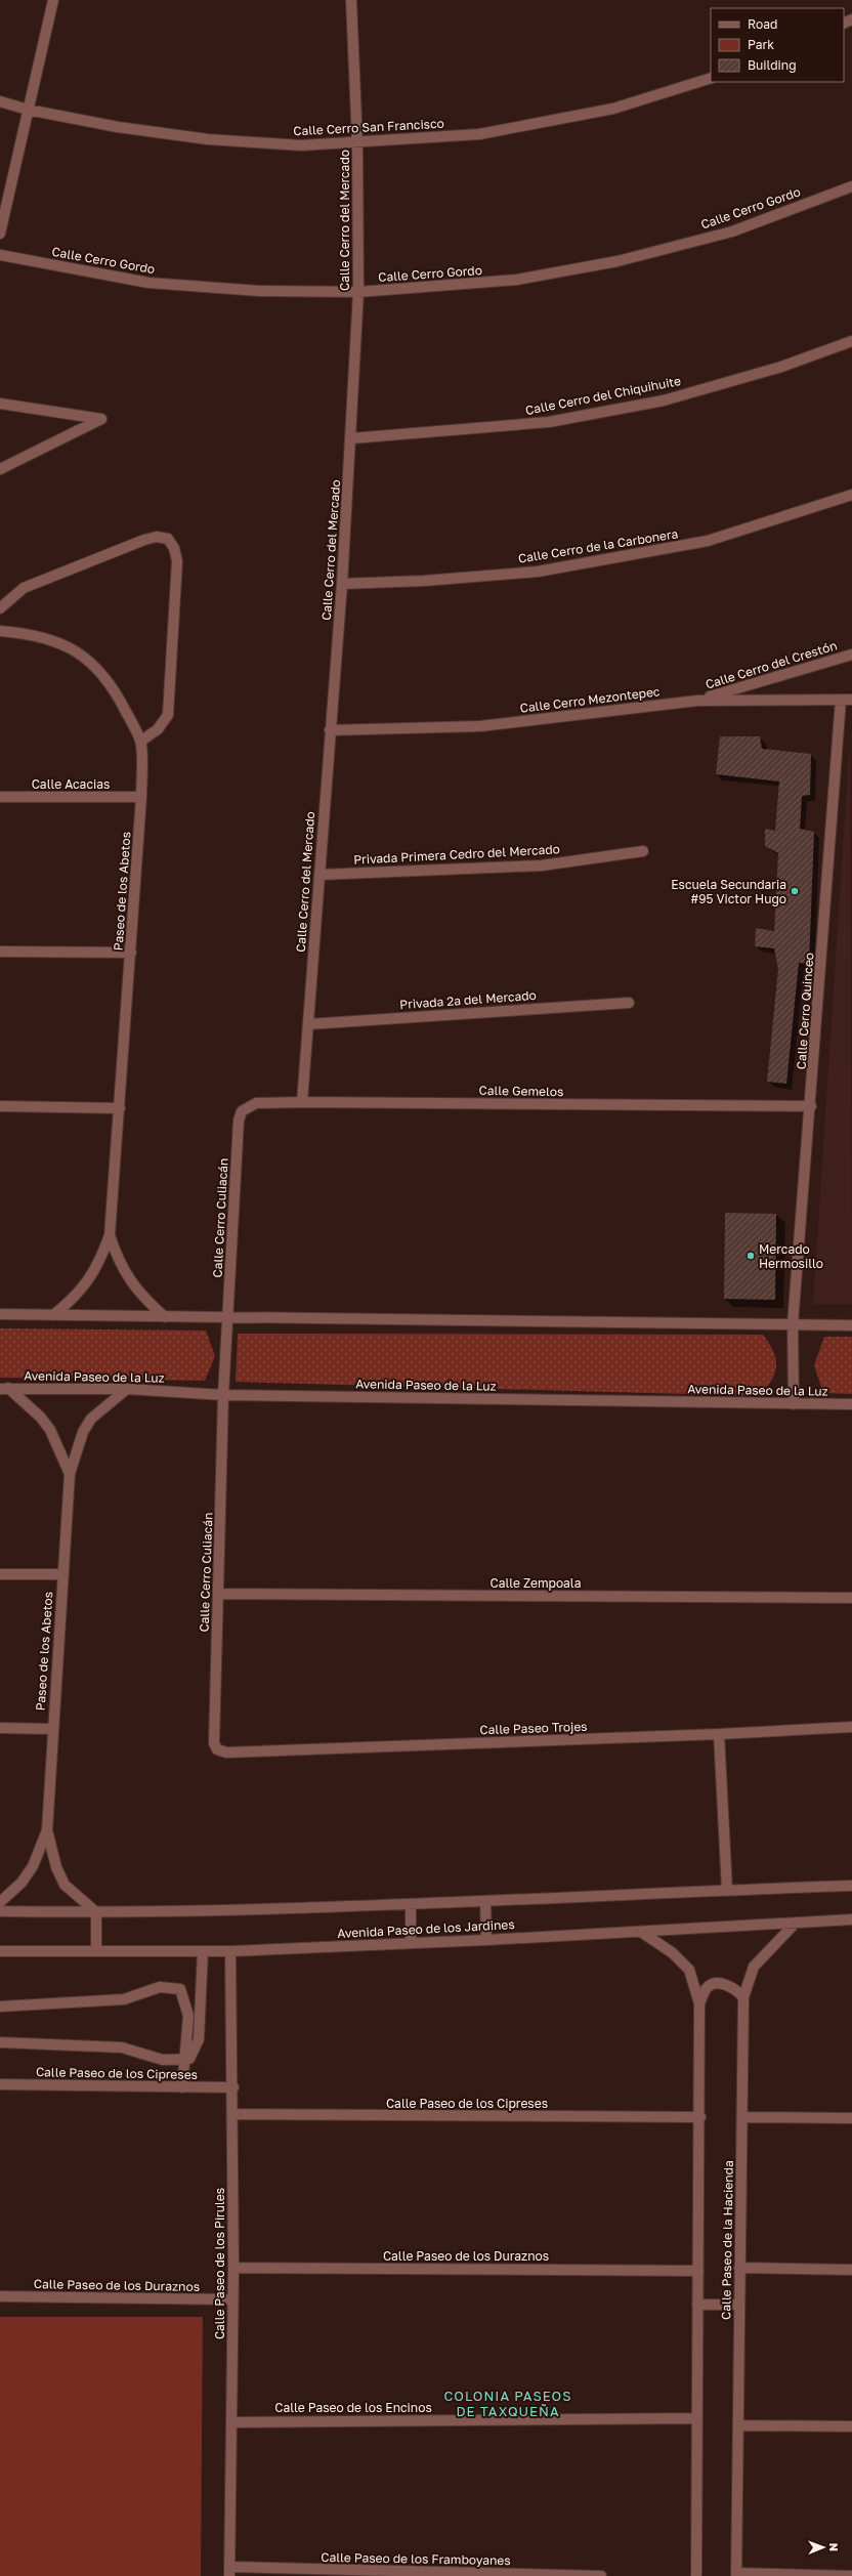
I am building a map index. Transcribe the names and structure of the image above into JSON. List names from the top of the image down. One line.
{"streets":{"street":["Calle Cerro San Francisco","Calle Cerro Gordo","Calle Cerro del Mercado","Calle Cerro del Chiquihuite","Calle Cerro de la Carbonera","Calle Cerro del Crestón","Calle Cerro Mezontepec","Calle Acacias","Privada Primera Cedro del Mercado","Paseo de los Abetos","Privada 2ª del Mercado","Calle Cerro Quinceo","Calle Gemelos","Calle Cerro Culiacán","Avenida Paseo de la Luz","Calle Zempoala","Calle Paseo Trojes","Avenida Paseo de los Jardines","Calle Paseo de los Cipreses","Calle Paseo de la Hacienda","Calle Paseo de los Duraznos","Calle Paseo de los Pirules","Calle Paseo de los Encinos","Calle Paseo de los Framboyanes"]},"crossings":[["Calle Cerro San Francisco","Calle Cerro del Mercado"],["Calle Cerro Gordo","Calle Cerro del Mercado"],["Calle Cerro del Mercado","Calle Cerro del Chiquihuite"],["Calle Cerro del Mercado","Calle Cerro de la Carbonera"],["Calle Cerro del Mercado","Calle Cerro Mezontepec"],["Calle Cerro del Mercado","Privada Primera Cedro del Mercado"],["Calle Cerro del Mercado","Privada 2ª del Mercado"],["Calle Cerro del Mercado","Calle Gemelos"],["Calle Cerro del Crestón","Calle Cerro Mezontepec"],["Calle Cerro Mezontepec","Calle Cerro Quinceo"],["Calle Acacias","Paseo de los Abetos"],["Paseo de los Abetos","Avenida Paseo de la Luz"],["Paseo de los Abetos","Avenida Paseo de los Jardines"],["Calle Cerro Quinceo","Calle Gemelos"],["Calle Cerro Quinceo","Avenida Paseo de la Luz"],["Calle Gemelos","Calle Cerro Culiacán"],["Calle Cerro Culiacán","Avenida Paseo de la Luz"],["Calle Cerro Culiacán","Calle Zempoala"],["Calle Cerro Culiacán","Calle Paseo Trojes"],["Avenida Paseo de los Jardines","Calle Paseo de la Hacienda"],["Avenida Paseo de los Jardines","Calle Paseo de los Pirules"],["Calle Paseo de los Cipreses","Calle Paseo de los Pirules"],["Calle Paseo de los Duraznos","Calle Paseo de los Pirules"],["Calle Paseo de los Pirules","Calle Paseo de los Encinos"],["Calle Paseo de los Pirules","Calle Paseo de los Framboyanes"]],"districts":["COLONIA PASEOS DE TAXQUEÑA"],"places":["Escuela Secundaria #95 Victor Hugo","Mercado Hermosillo"],"legend":["Road","Park","Building"],"north":"right"}
